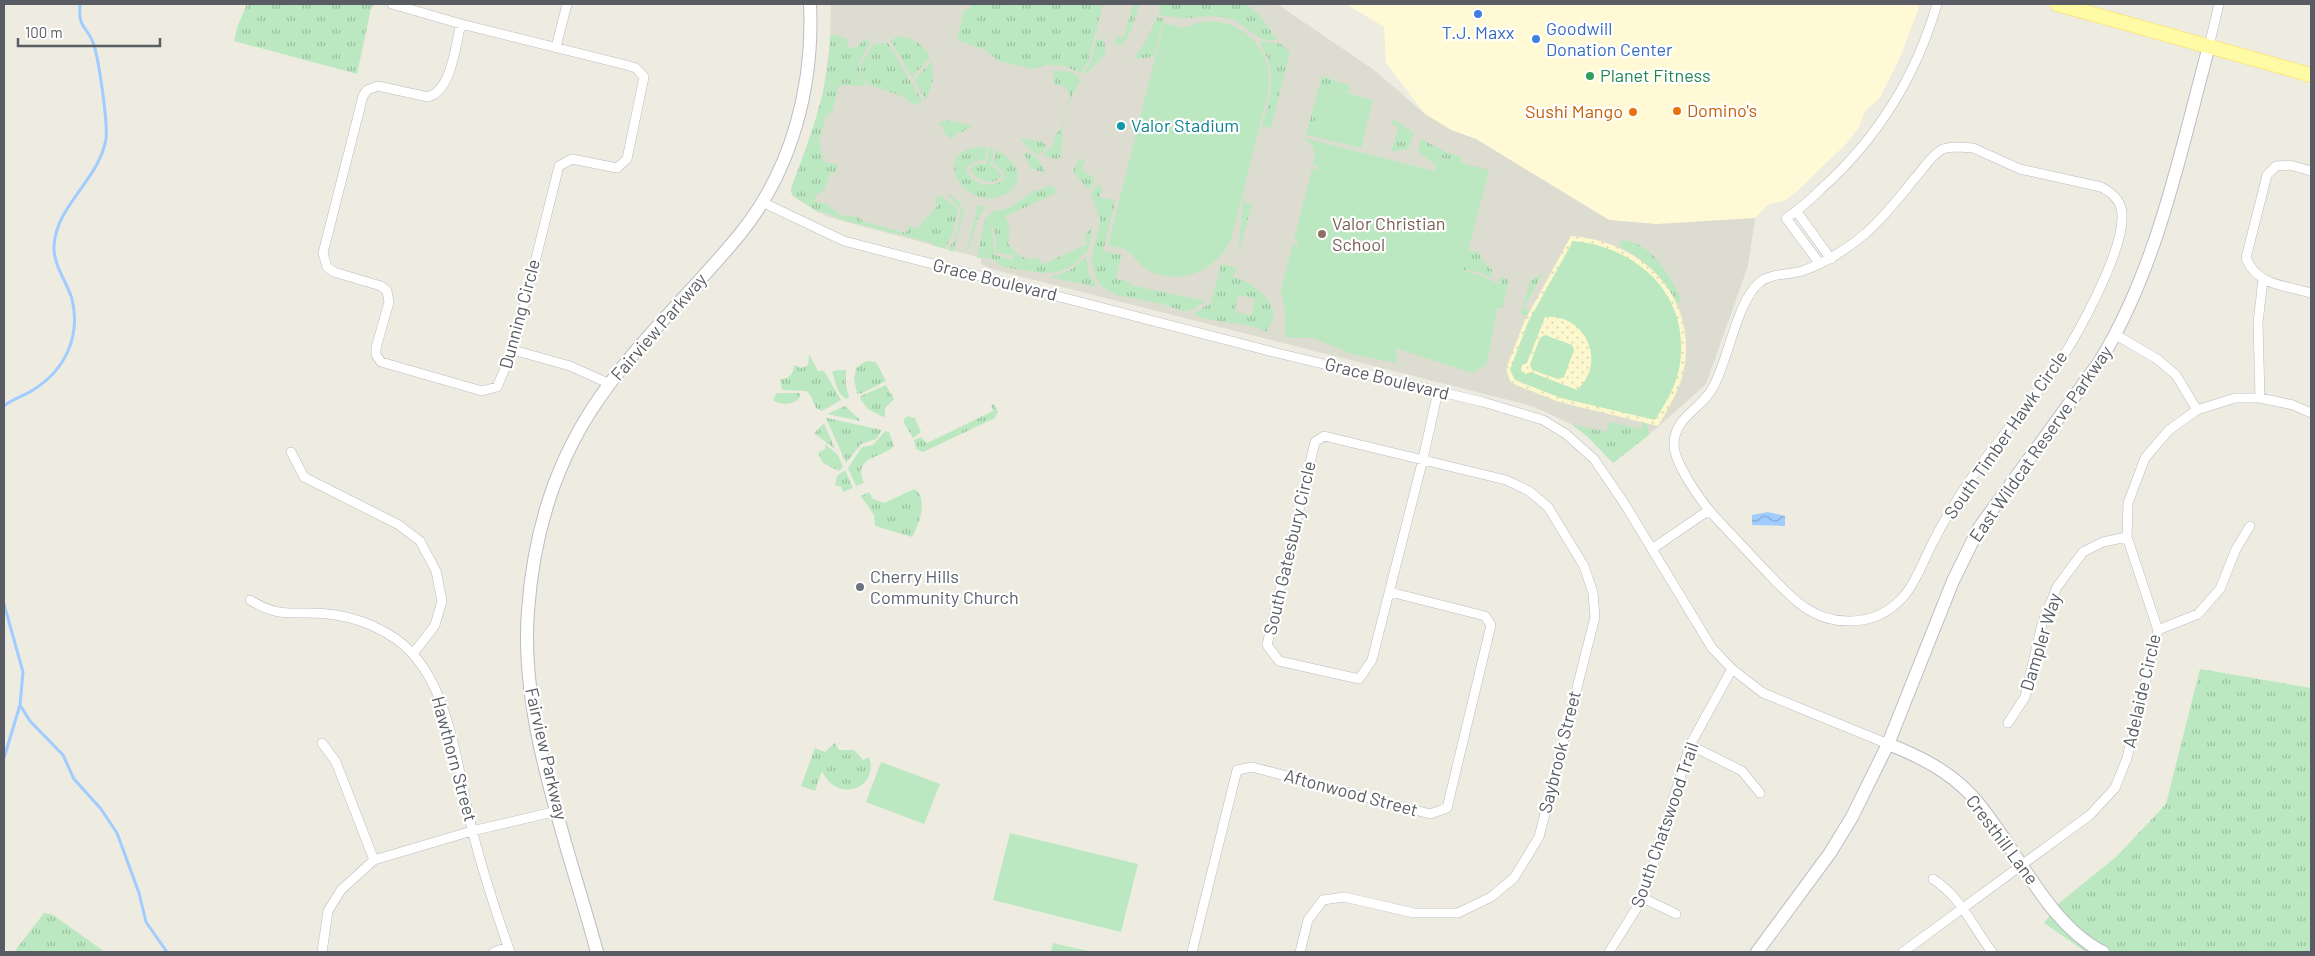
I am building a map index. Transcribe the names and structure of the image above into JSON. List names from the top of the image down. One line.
{"streets":{"main road":["Fairview Parkway","East Wildcat Reserve Parkway","Cresthill Lane"],"street":["Grace Boulevard","Dunning Circle","South Timber Hawk Circle","South Gatesbury Circle","Dampler Way","Adelaide Circle","Saybrook Street","Hawthorn Street","Aftonwood Street","South Chatswood Trail"]},"crossings":[["Grace Boulevard","Fairview Parkway"],["Grace Boulevard","East Wildcat Reserve Parkway"],["Grace Boulevard","South Gatesbury Circle"],["Grace Boulevard","South Chatswood Trail"],["Grace Boulevard","Cresthill Lane"],["East Wildcat Reserve Parkway","Cresthill Lane"],["South Gatesbury Circle","Saybrook Street"],["South Gatesbury Circle","Aftonwood Street"],["Dampler Way","Adelaide Circle"],["Adelaide Circle","Cresthill Lane"]],"places":["T.J. Maxx","Goodwill Donation Center","Planet Fitness","Domino's","Sushi Mango","Valor Stadium","Valor Christian School","Cherry Hills Community Church"],"scale_bar":"100 m"}
